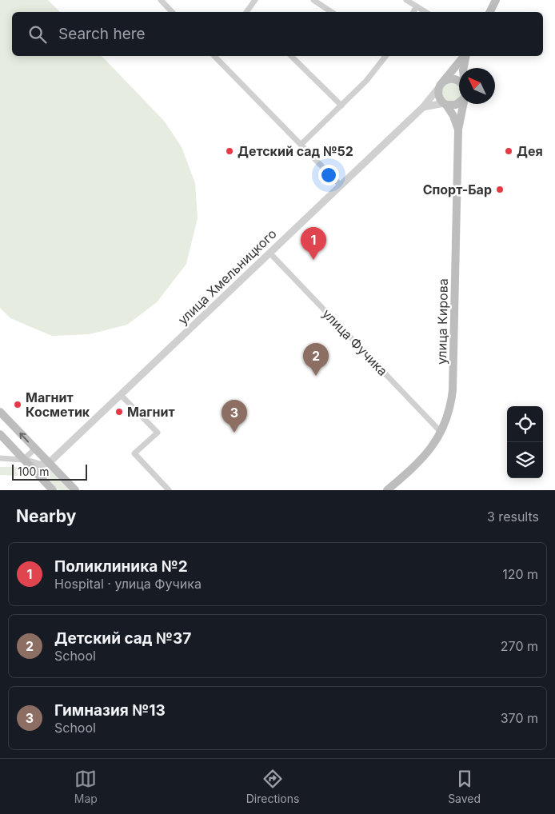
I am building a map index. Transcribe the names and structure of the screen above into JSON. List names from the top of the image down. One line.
{"streets":{"main road":["улица Кирова"],"street":["улица Хмельницкого","улица Фучика"]},"crossings":[["улица Хмельницкого","улица Фучика"],["улица Кирова","улица Фучика"]],"places":["Детский сад №52","Дея","Спорт-Бар","Магнит Косметик","Магнит"],"scale_bar":"100 m","north":"top left","page":{"search":"Search here","pins":["1","2","3"],"scale":"100 m","heading":["Nearby","3 results"],"list":[{"mark":"1","name":"Поликлиника №2","note":"Hospital · улица Фучика","value":"120 m"},{"mark":"2","name":"Детский сад №37","note":"School","value":"270 m"},{"mark":"3","name":"Гимназия №13","note":"School","value":"370 m"}],"nav":["Map","Directions","Saved"]}}
